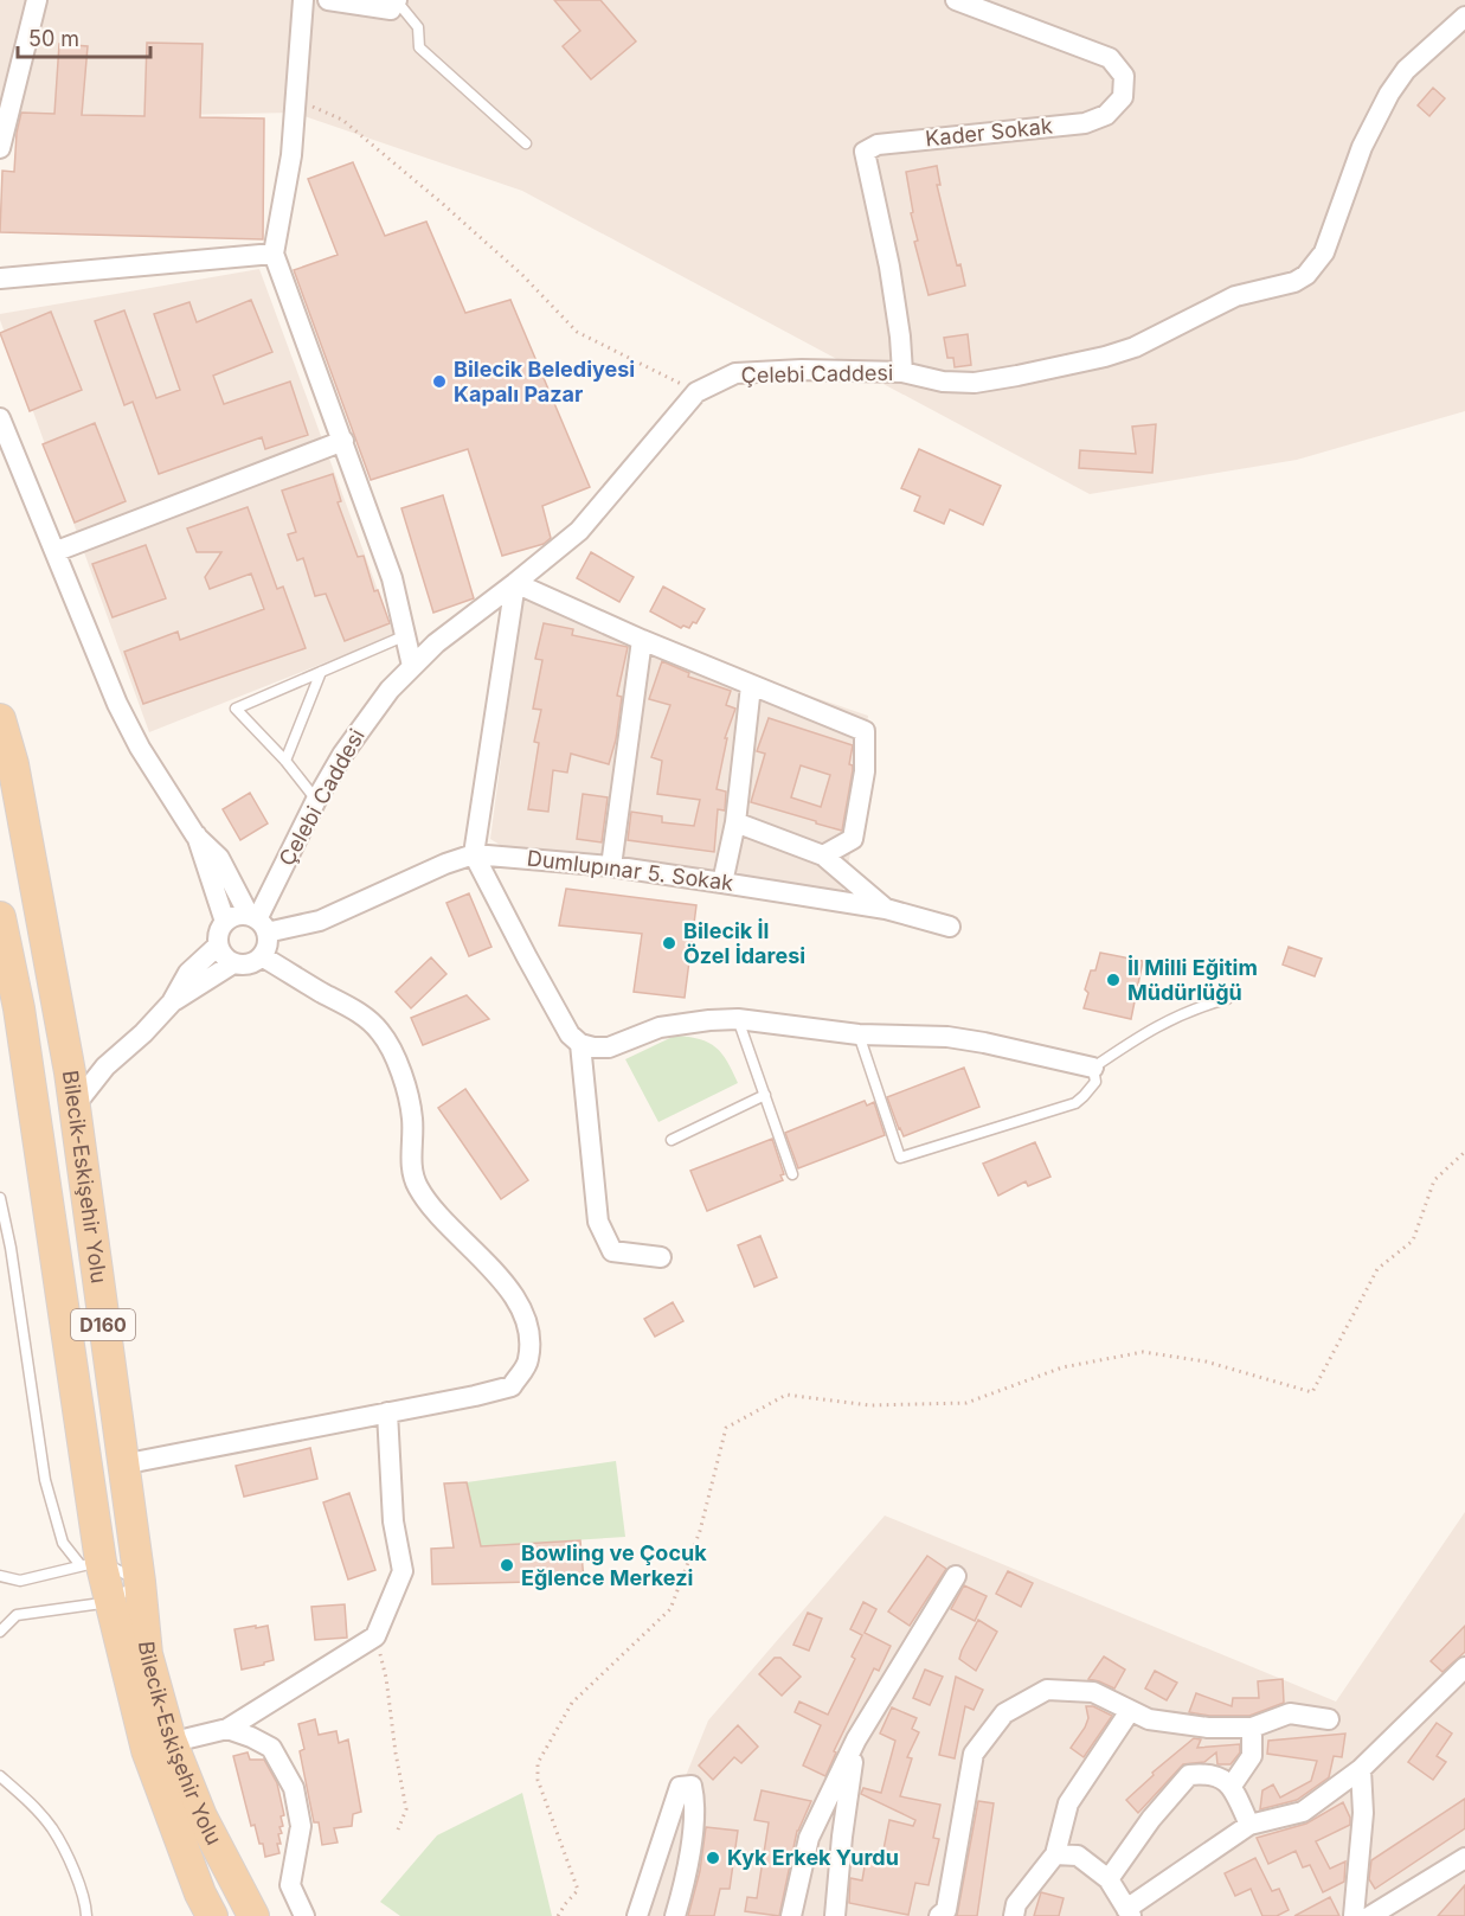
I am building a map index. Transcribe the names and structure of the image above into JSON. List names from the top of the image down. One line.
{"streets":{"main road":["Bilecik-Eskişehir Yolu","D160"],"street":["Kader Sokak","Çelebi Caddesi","Dumlupınar 5. Sokak"]},"crossings":[["Kader Sokak","Çelebi Caddesi"],["Çelebi Caddesi","Dumlupınar 5. Sokak"]],"places":["Bilecik Belediyesi Kapalı Pazar","Bilecik İl Özel İdaresi","İl Milli Eğitim Müdürlüğü","Bowling ve Çocuk Eğlence Merkezi","Kyk Erkek Yurdu"],"scale_bar":"50 m"}
